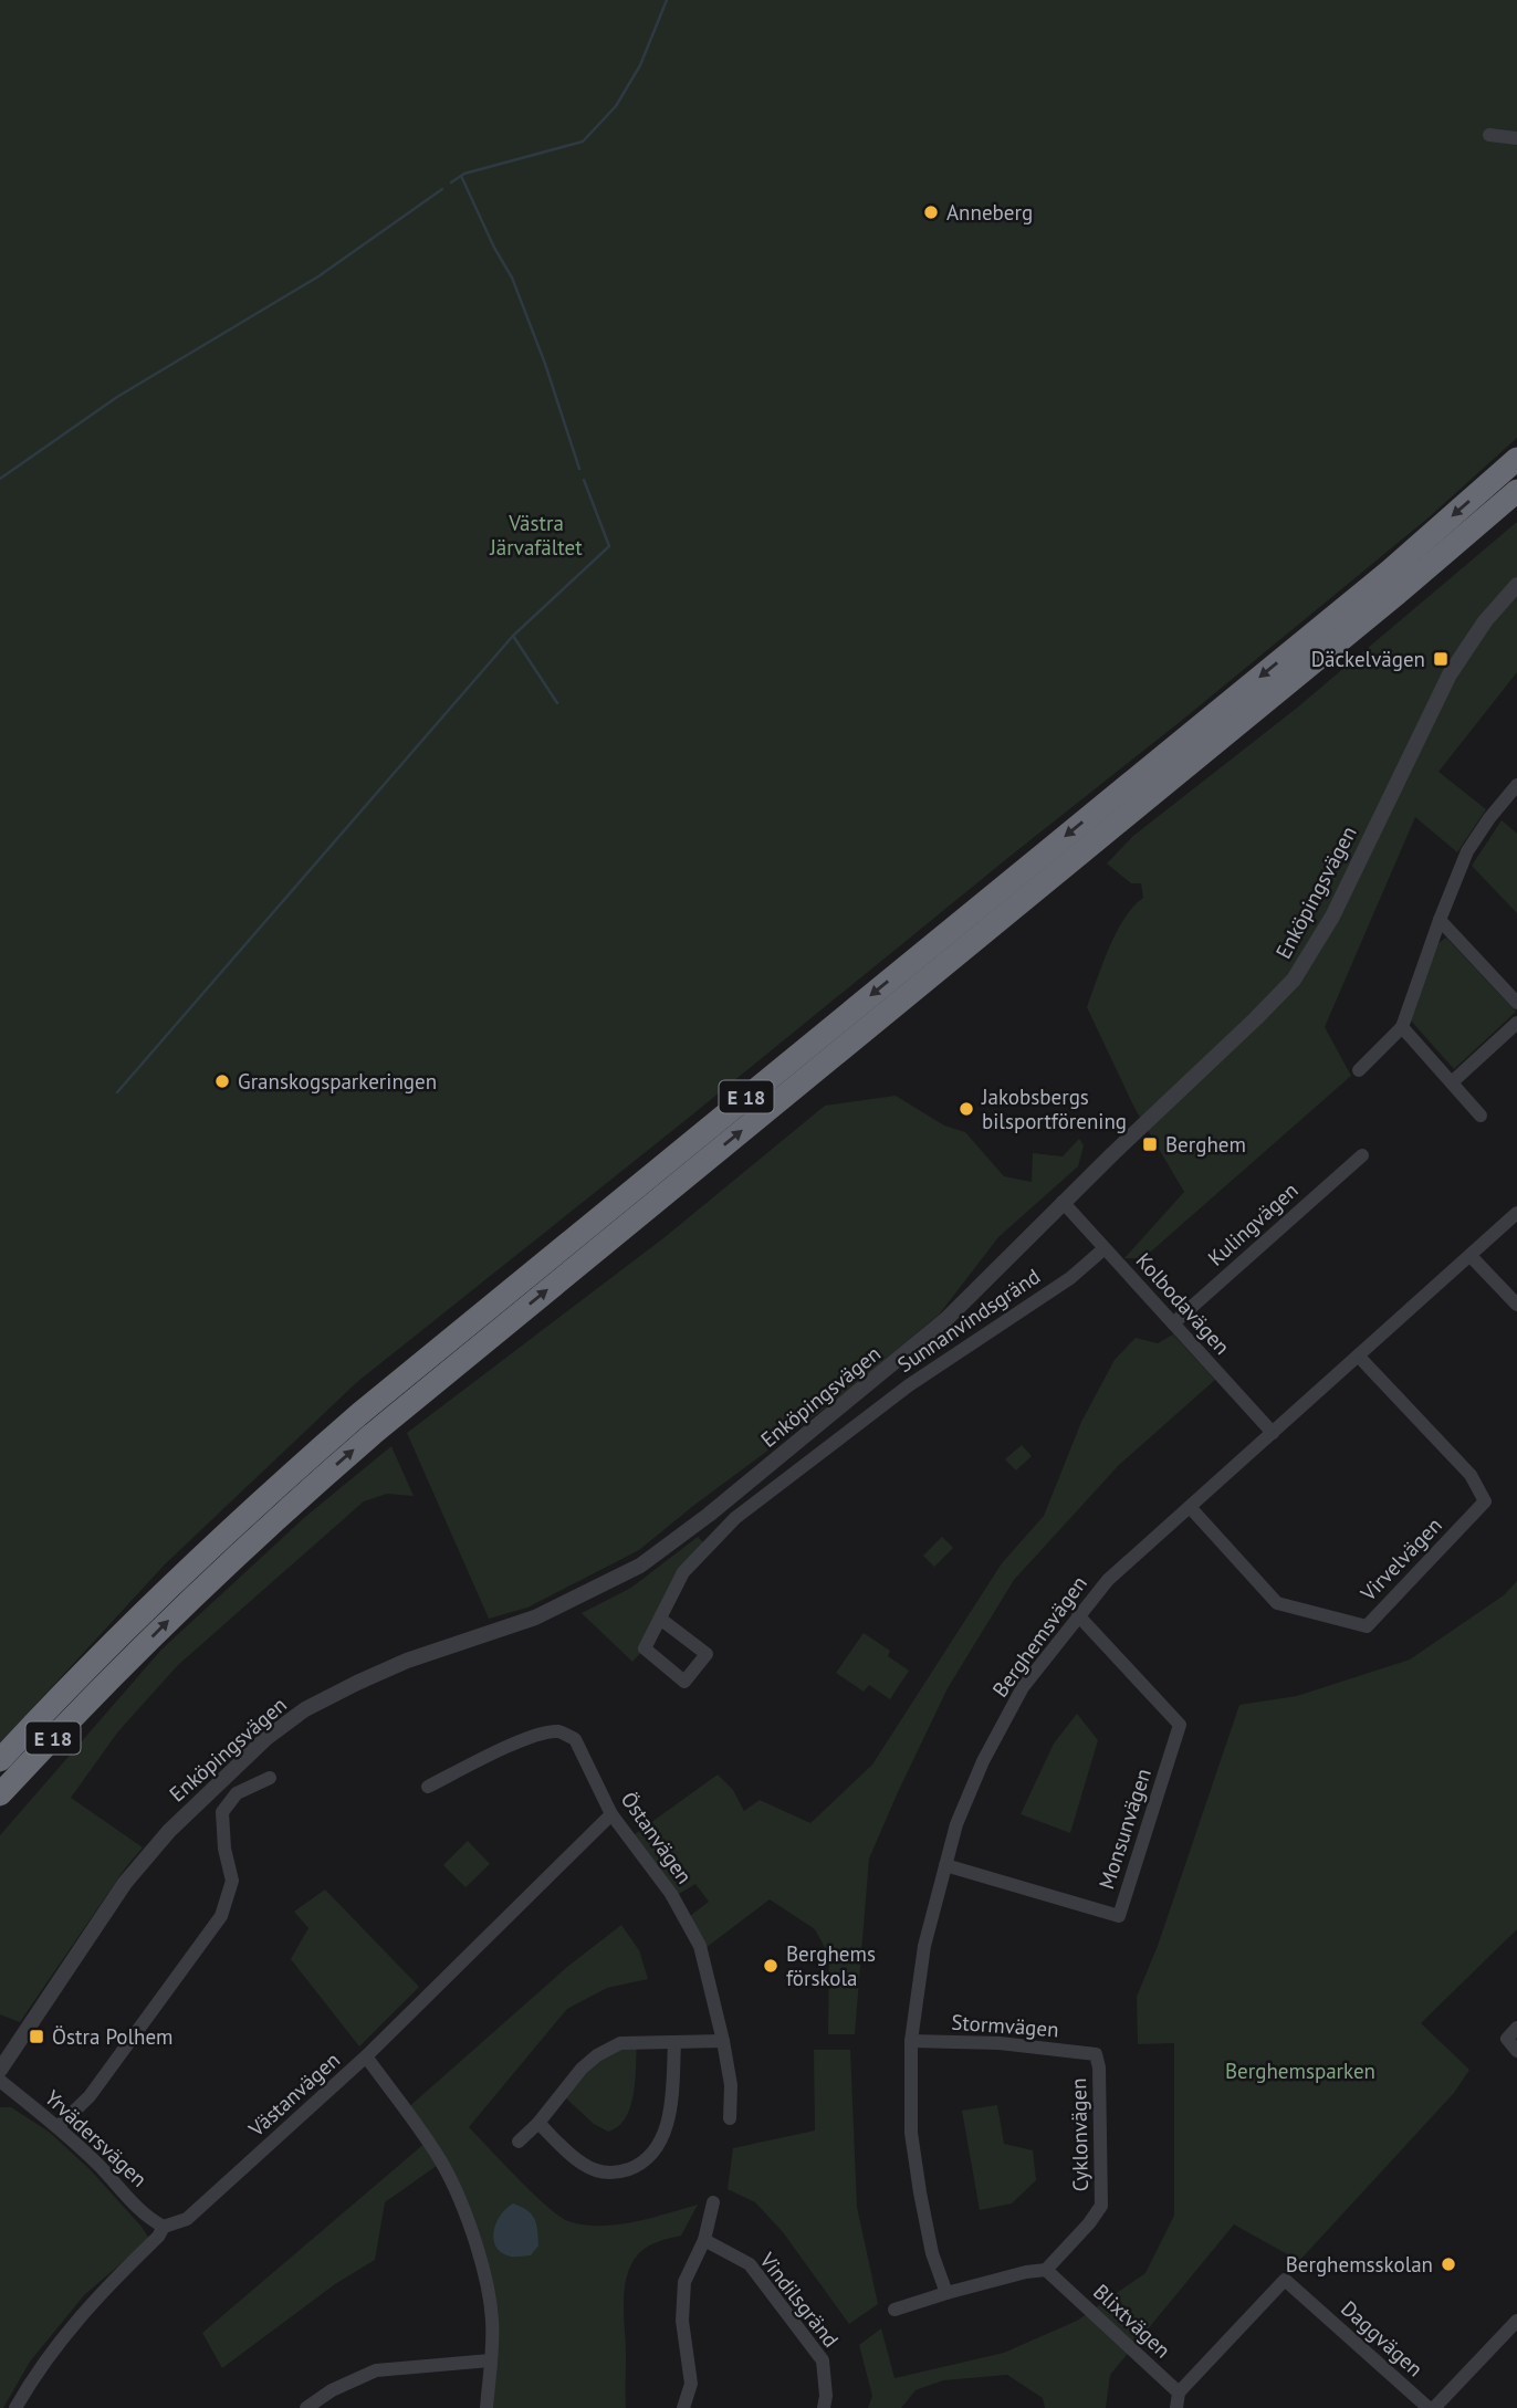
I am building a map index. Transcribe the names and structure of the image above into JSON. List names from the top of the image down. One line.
{"streets":{"highway":["E 18"],"street":["Enköpingsvägen","Kulingvägen","Kolbodavägen","Sunnanvindsgränd","Virvelvägen","Berghemsvägen","Monsunvägen","Östanvägen","Stormvägen","Västanvägen","Cyklonvägen","Yrvädersvägen","Vindilsgränd","Blixtvägen","Daggvägen"]},"crossings":[["Enköpingsvägen","Kolbodavägen"],["Kulingvägen","Kolbodavägen"],["Kolbodavägen","Sunnanvindsgränd"],["Kolbodavägen","Berghemsvägen"],["Virvelvägen","Berghemsvägen"],["Berghemsvägen","Monsunvägen"],["Berghemsvägen","Stormvägen"],["Östanvägen","Västanvägen"],["Stormvägen","Cyklonvägen"],["Västanvägen","Yrvädersvägen"],["Cyklonvägen","Blixtvägen"],["Blixtvägen","Daggvägen"]],"parks":["Västra Järvafältet","Berghemsparken"],"places":{"other":["Anneberg","Granskogsparkeringen","Jakobsbergs bilsportförening","Berghems förskola","Berghemsskolan"],"transit":["Däckelvägen","Berghem","Östra Polhem"]}}
